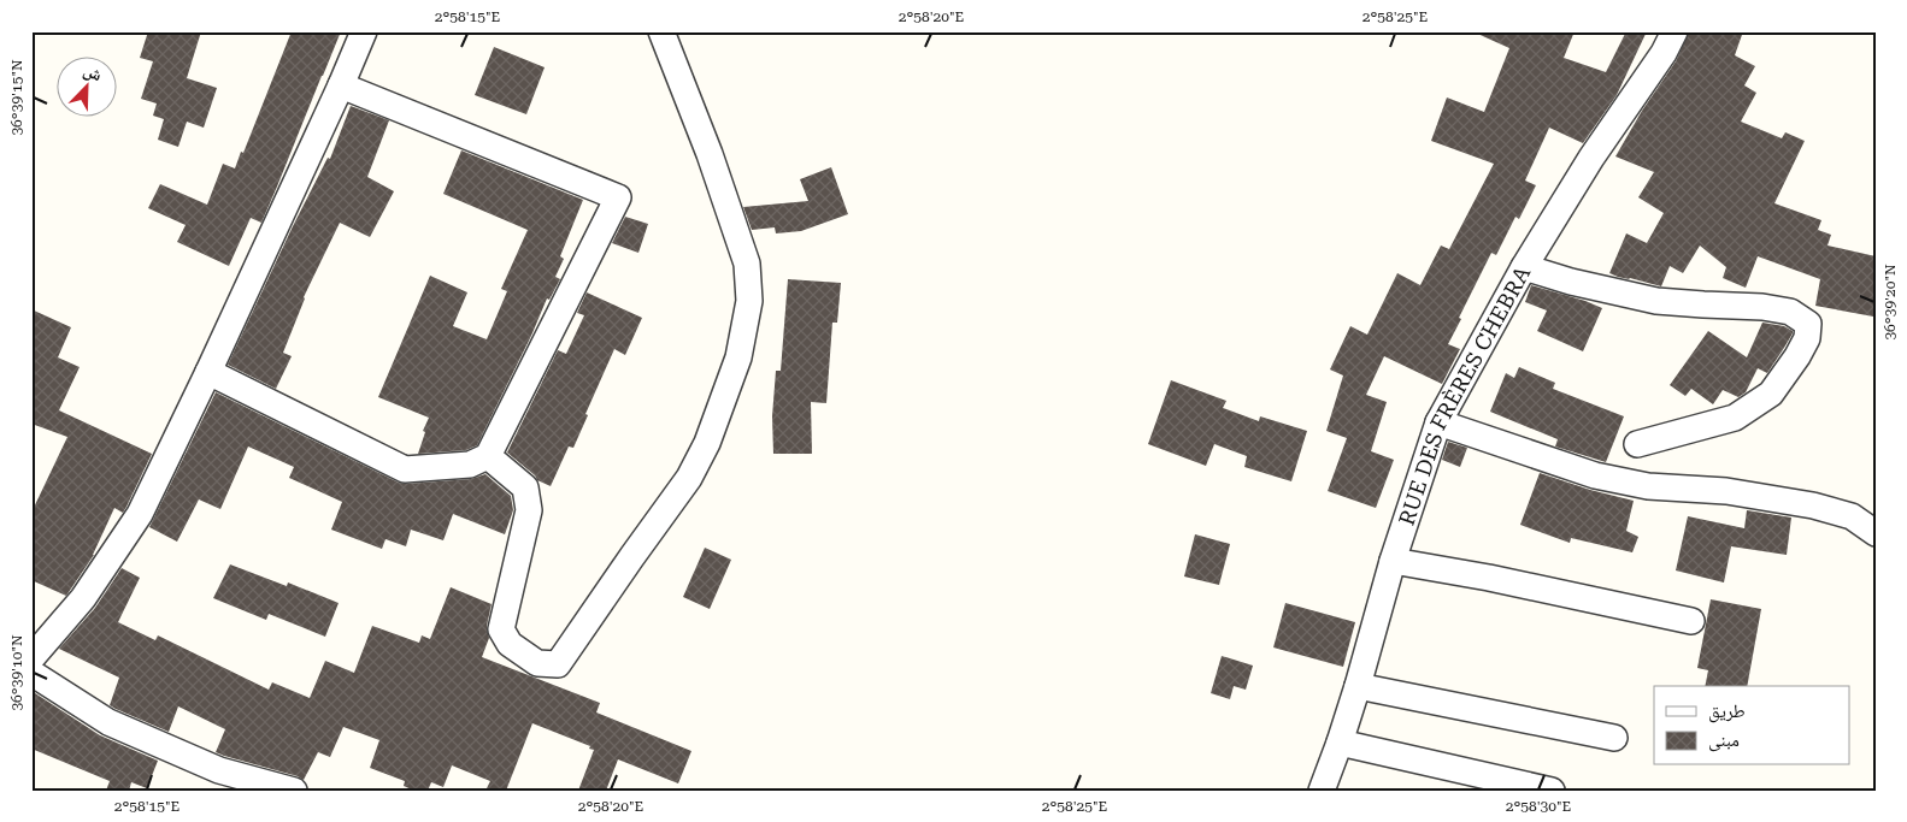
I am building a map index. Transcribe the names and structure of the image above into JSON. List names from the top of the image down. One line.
{"streets":{"street":["RUE DES FRÈRES CHEBRA"]},"legend":["طريق","مبنى"],"north":"top right","coordinates":["2°58'15\"E","2°58'20\"E","2°58'25\"E","36°39'15\"N","36°39'20\"N","36°39'10\"N","2°58'30\"E"]}
